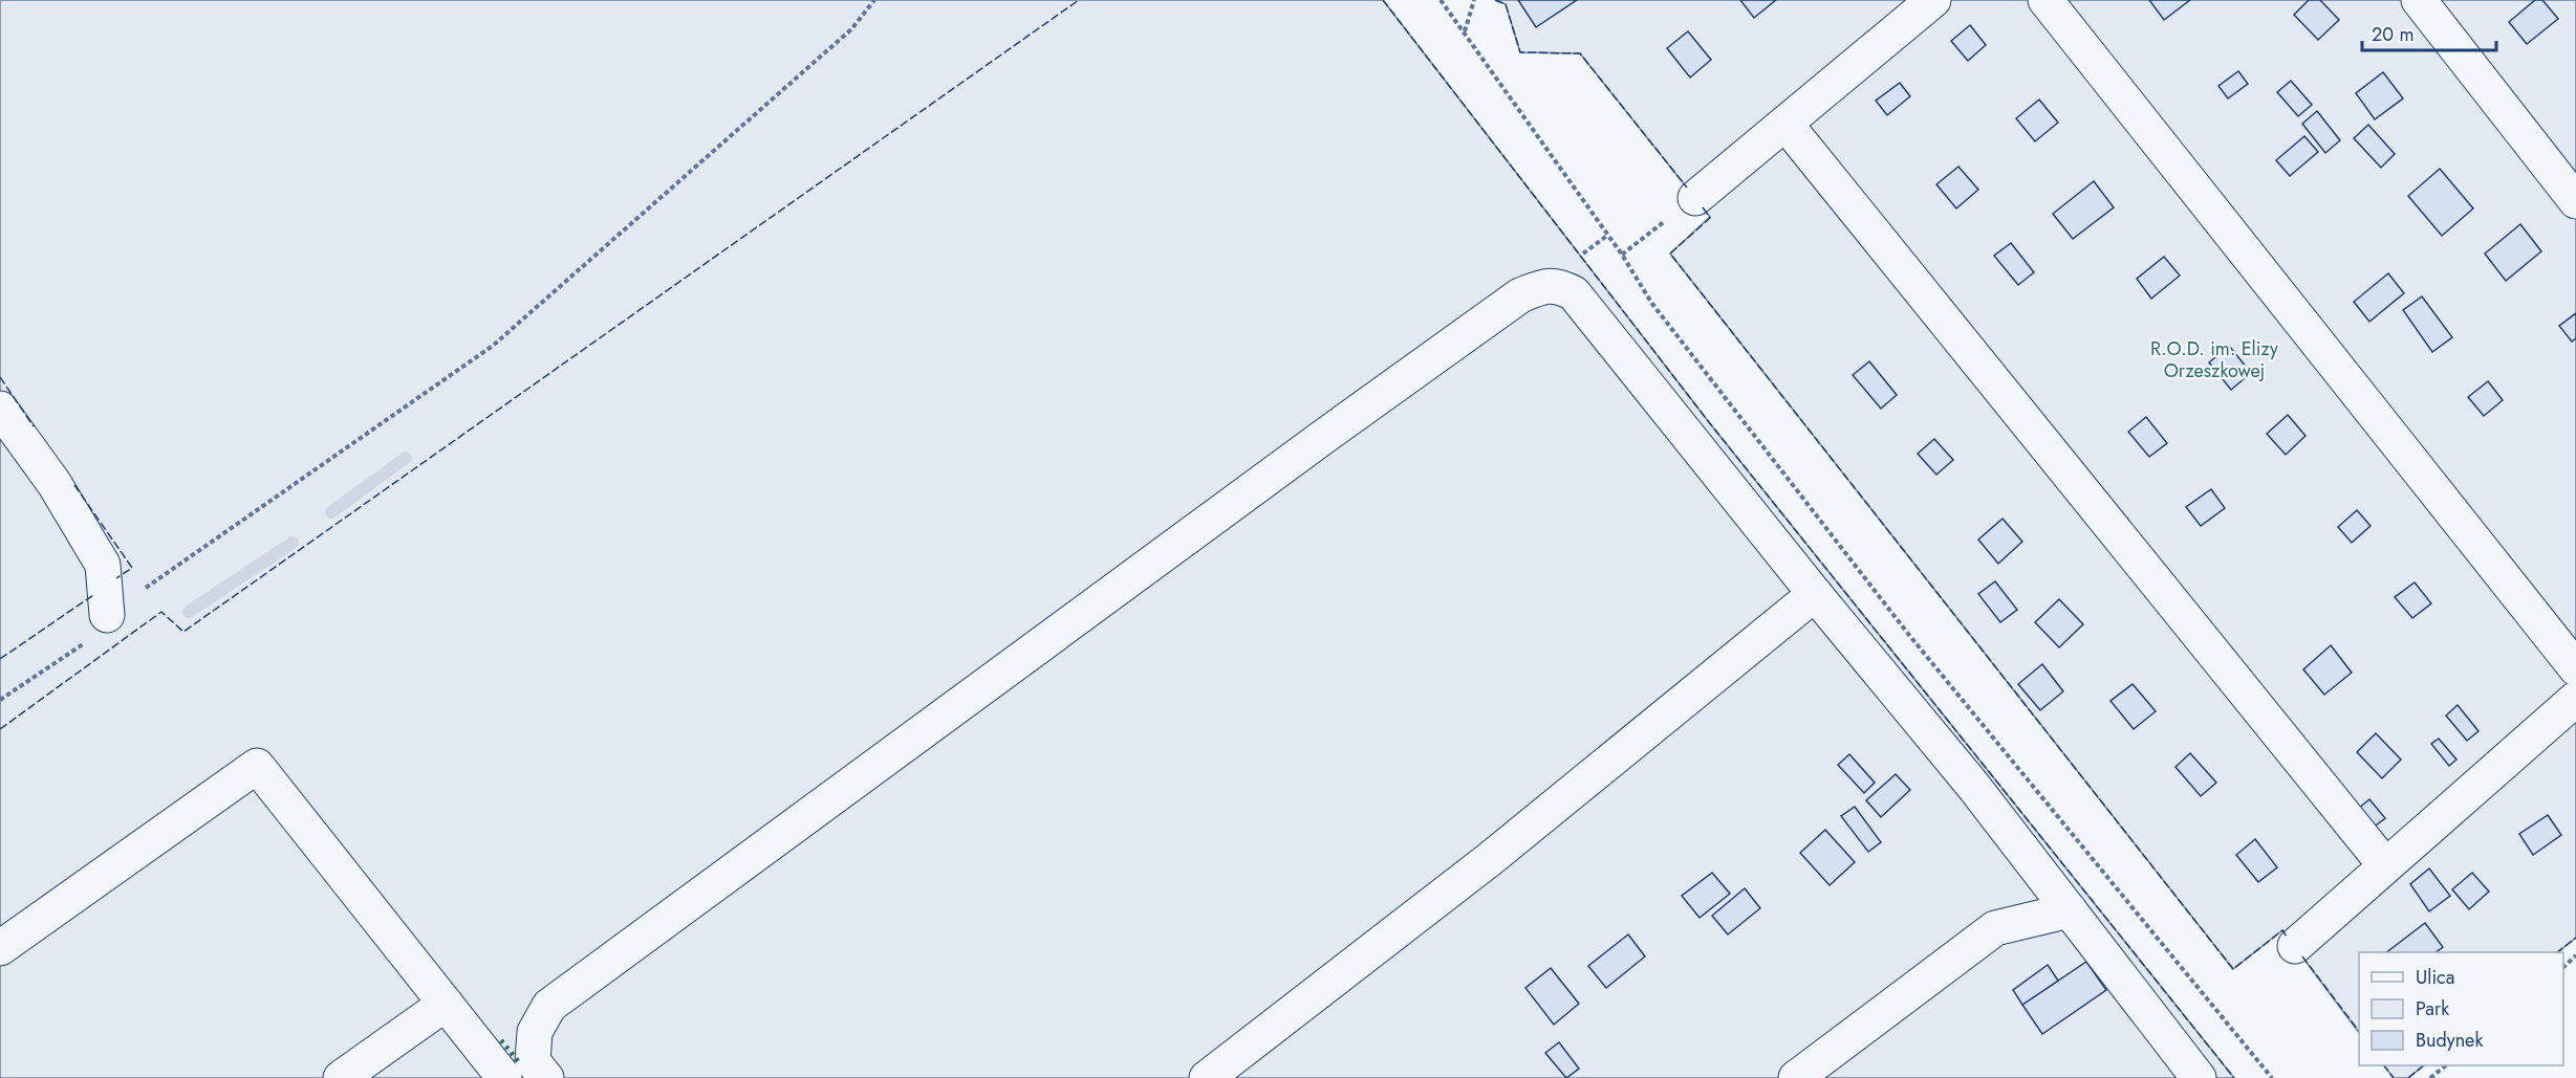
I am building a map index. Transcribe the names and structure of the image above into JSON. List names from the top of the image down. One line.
{"parks":["R.O.D. im. Elizy Orzeszkowej"],"legend":["Ulica","Park","Budynek"],"scale_bar":"20 m"}
